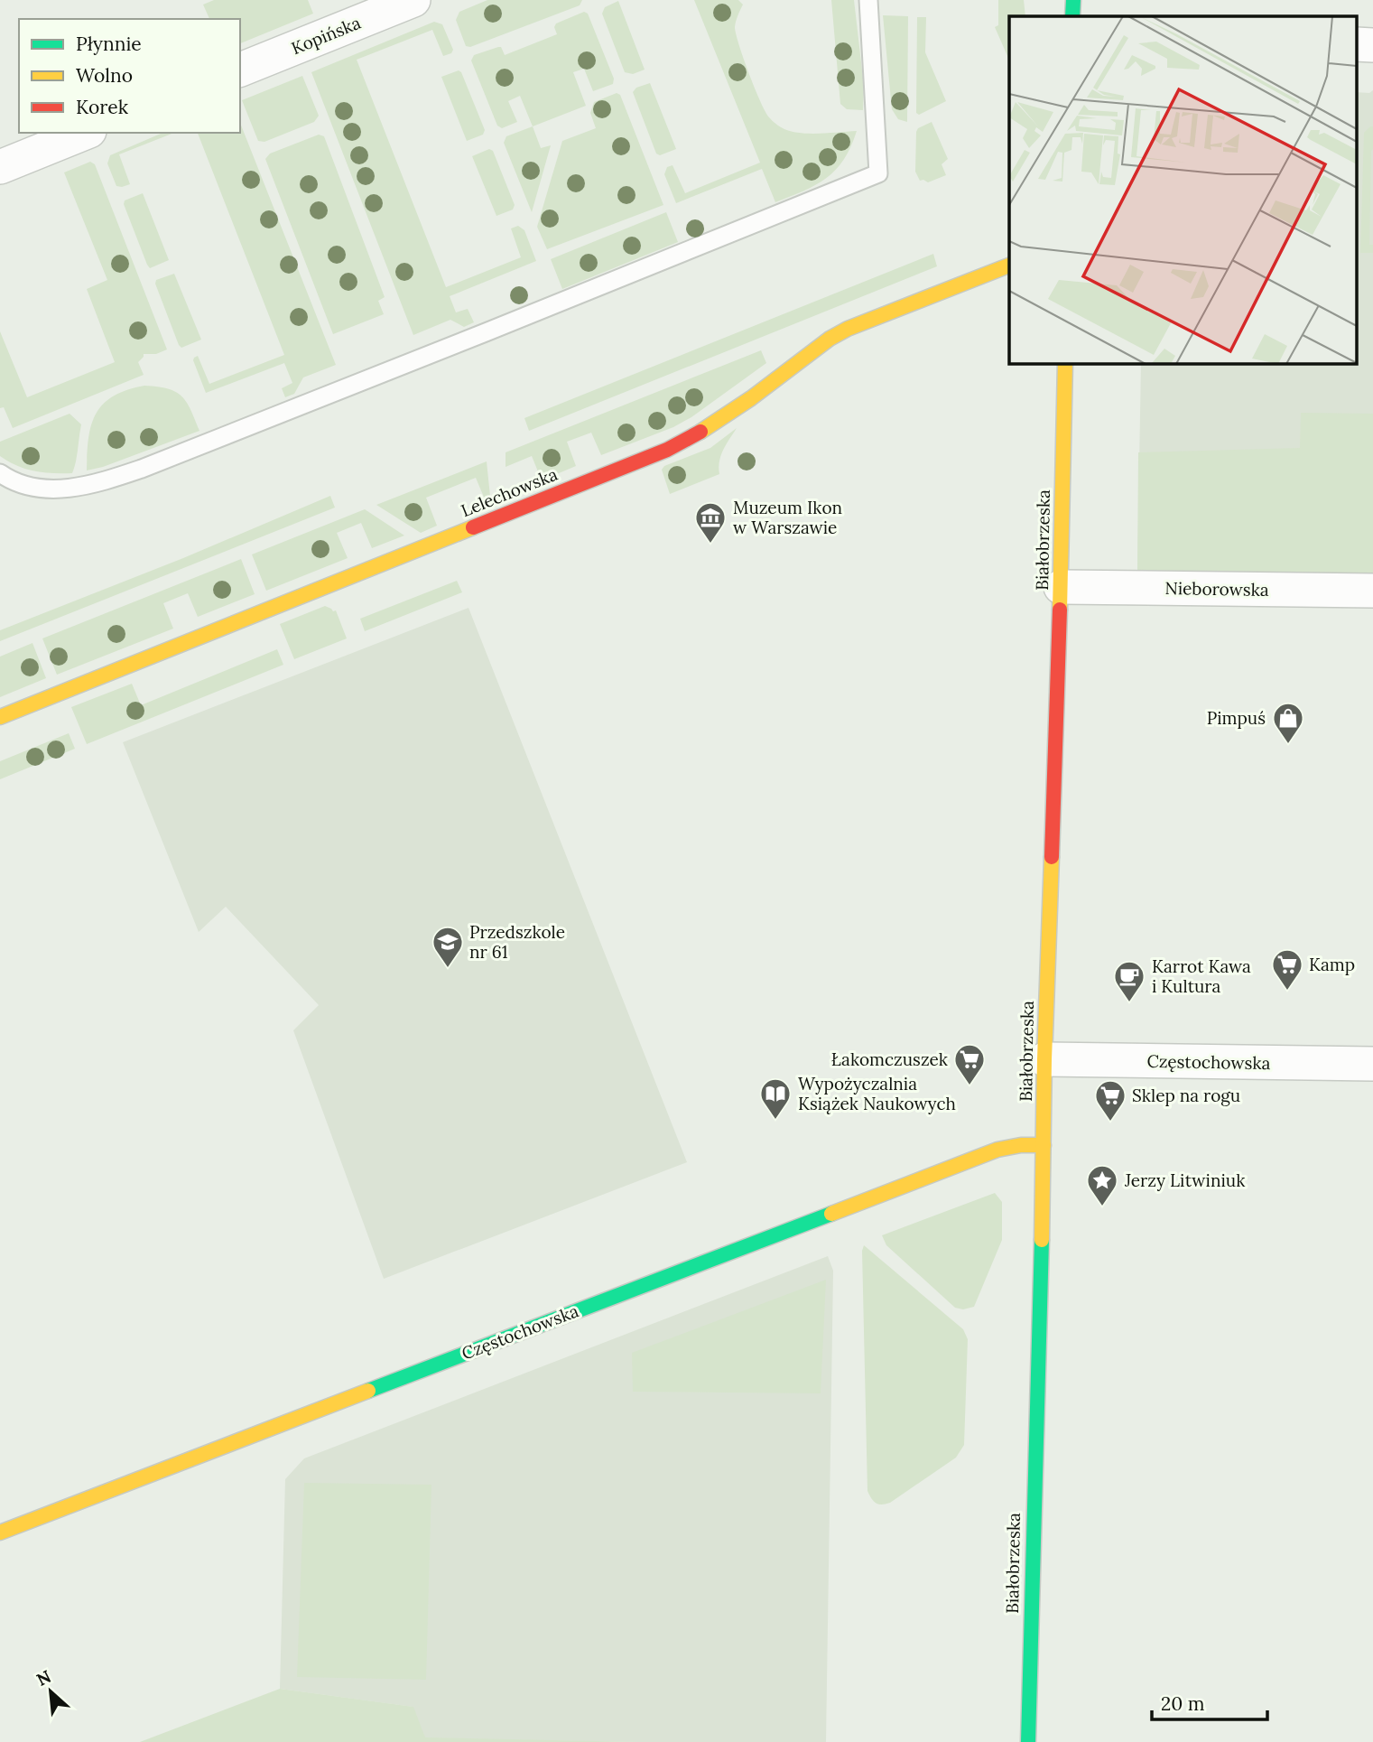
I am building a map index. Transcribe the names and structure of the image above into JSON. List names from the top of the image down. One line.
{"streets":{"street":["Kopińska","Lelechowska","Białobrzeska","Nieborowska","Częstochowska"]},"crossings":[["Białobrzeska","Nieborowska"],["Białobrzeska","Częstochowska"]],"places":{"museum":["Muzeum Ikon w Warszawie"],"shop":["Pimpuś"],"school or university":["Przedszkole nr 61"],"supermarket":["Kamp","Łakomczuszek","Sklep na rogu"],"cafe":["Karrot Kawa i Kultura"],"library":["Wypożyczalnia Książek Naukowych"],"place":["Jerzy Litwiniuk"]},"legend":["Płynnie","Wolno","Korek"],"scale_bar":"20 m","north":"top left"}
